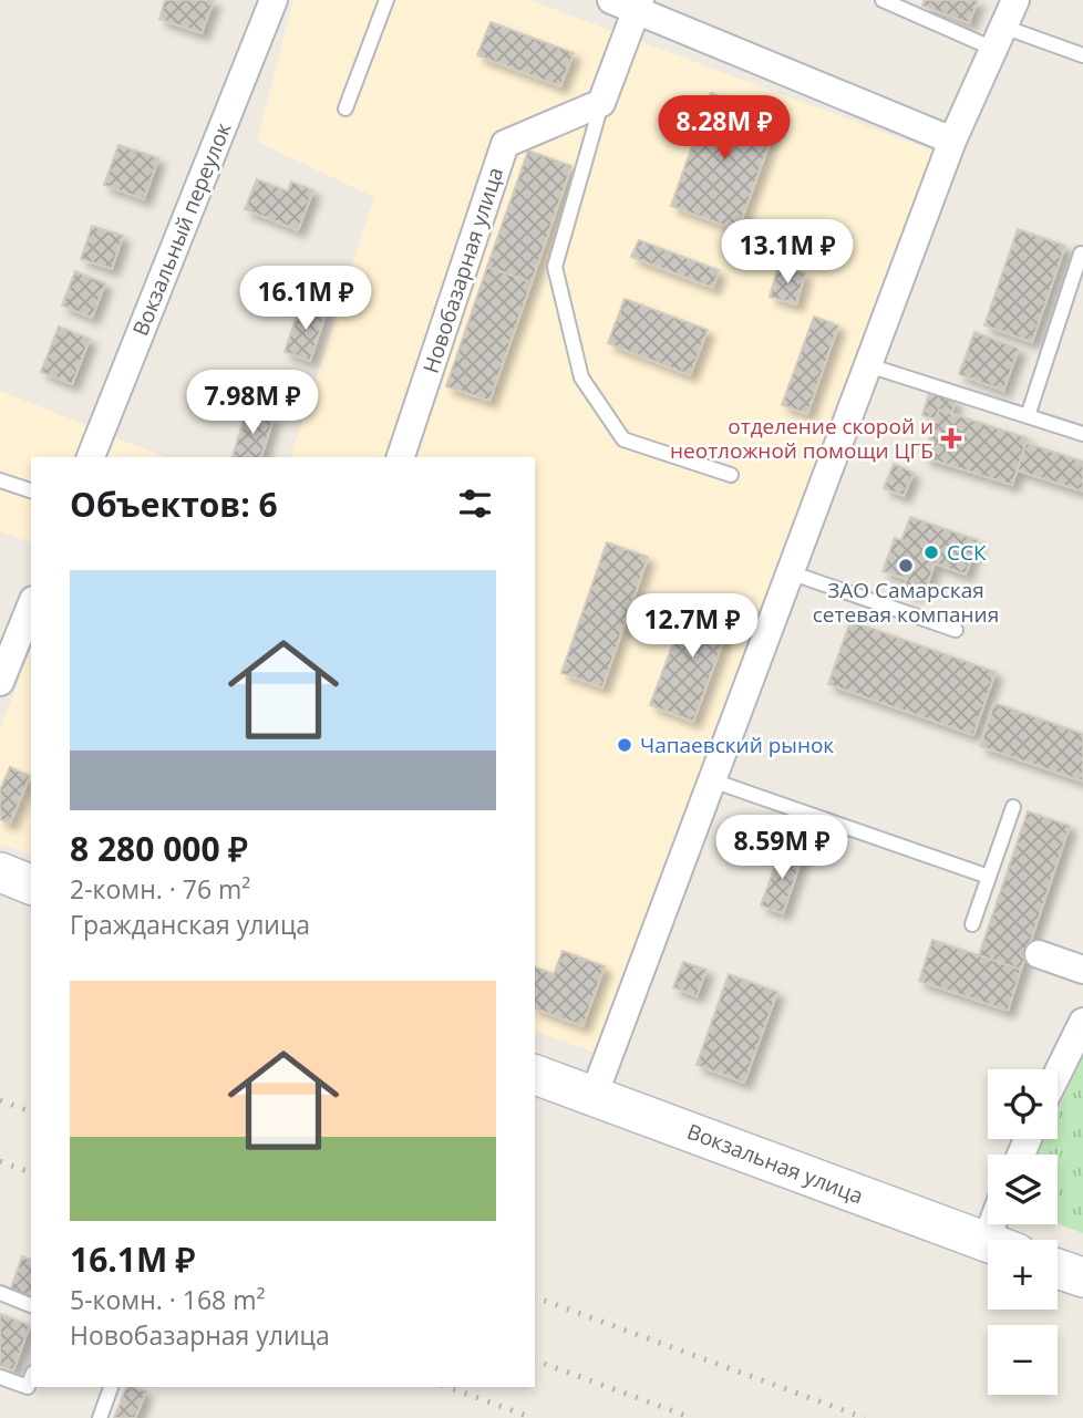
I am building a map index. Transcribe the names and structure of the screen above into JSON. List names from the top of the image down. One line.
{"streets":{"street":["Вокзальный переулок","Новобазарная улица","Вокзальная улица"]},"places":{"health":["отделение скорой и неотложной помощи ЦГБ"],"other":["ССК","ЗАО Самарская сетевая компания","Чапаевский рынок"]},"page":{"price":["8.28M ₽","13.1M ₽","16.1M ₽","7.98M ₽","12.7M ₽","8.59M ₽"],"heading":"Объектов: 6","list":[{"name":"8 280 000 ₽","note":"2-комн. · 76 m² · Гражданская улица"},{"name":"16.1M ₽","note":"5-комн. · 168 m² · Новобазарная улица"}],"map_buttons":["+","−"]}}
